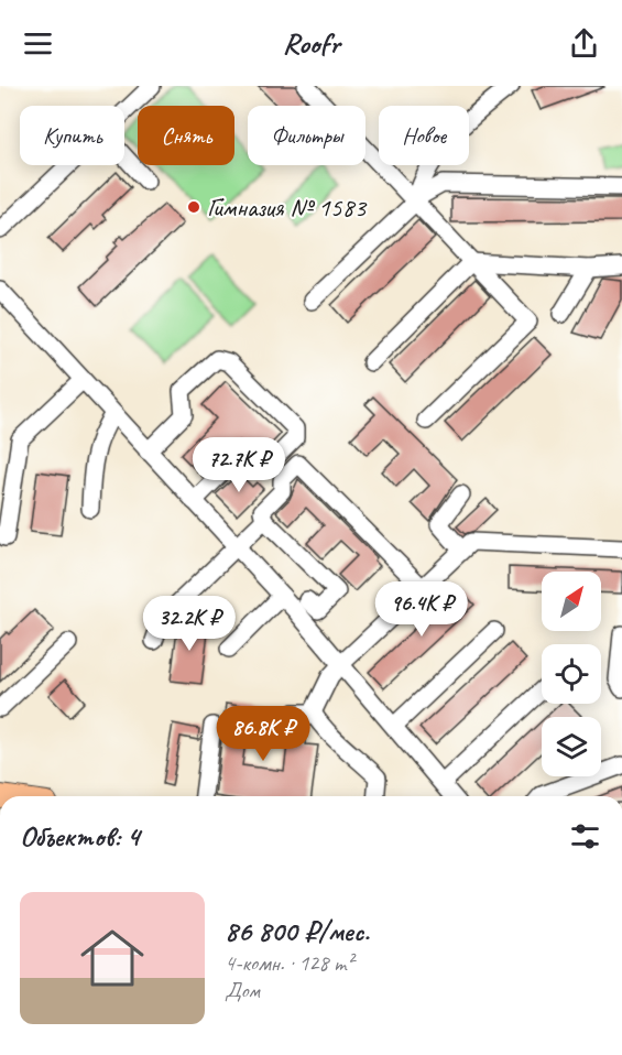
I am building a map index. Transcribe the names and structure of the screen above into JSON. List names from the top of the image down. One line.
{"places":["Гимназия № 1583"],"north":"top right","page":{"header":"Roofr","chip":["Купить","Снять","Фильтры","Новое"],"price":["72.7K ₽","96.4K ₽","32.2K ₽","86.8K ₽"],"heading":"Объектов: 4","list":[{"name":"86 800 ₽/мес.","note":"4-комн. · 128 m² · Дом"}]}}
